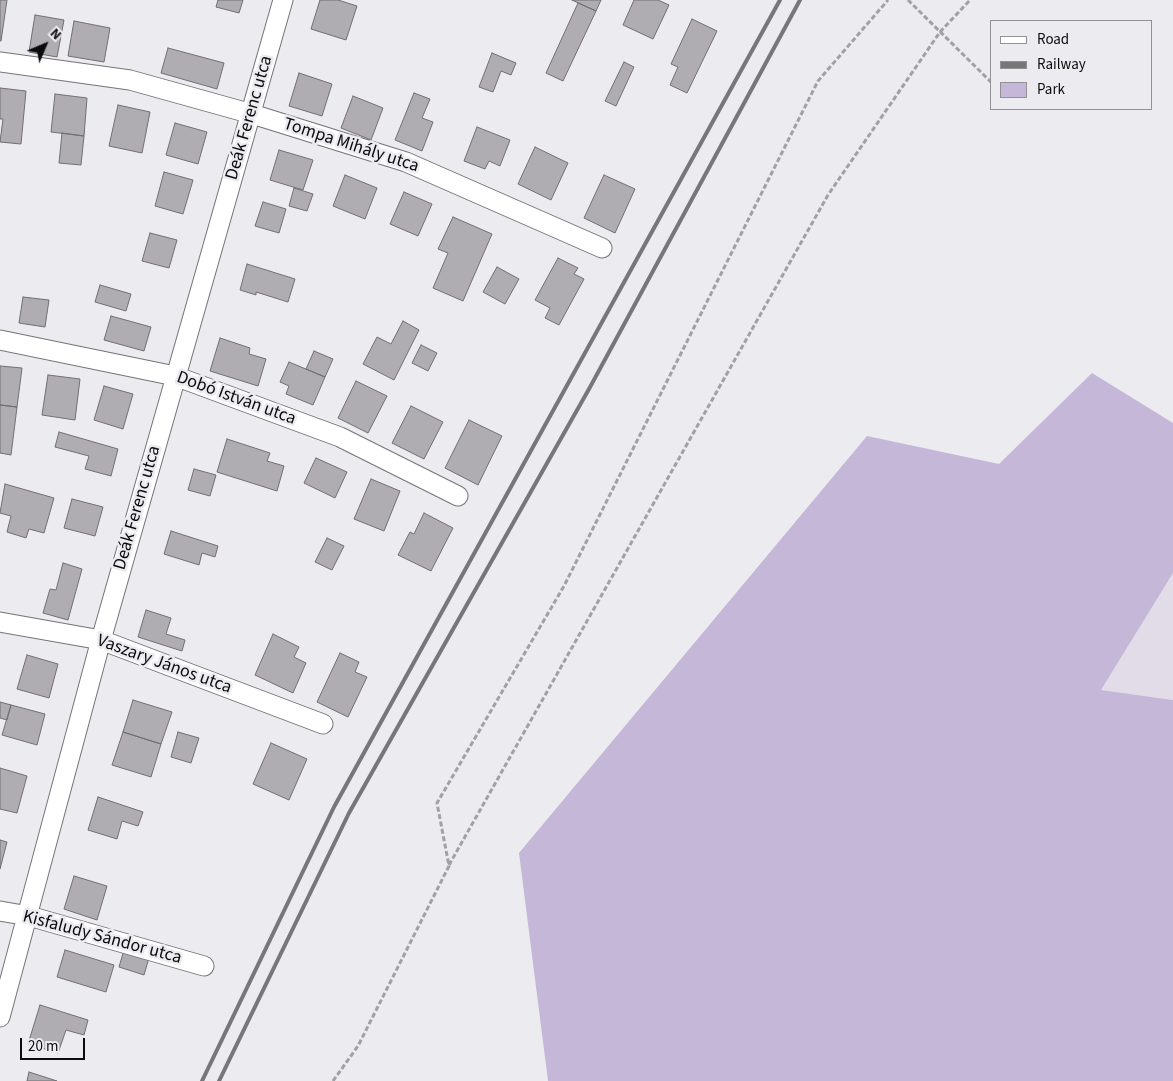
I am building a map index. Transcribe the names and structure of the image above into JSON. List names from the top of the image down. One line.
{"streets":{"street":["Deák Ferenc utca","Tompa Mihály utca","Dobó István utca","Vaszary János utca","Kisfaludy Sándor utca"]},"crossings":[["Deák Ferenc utca","Tompa Mihály utca"],["Deák Ferenc utca","Dobó István utca"],["Deák Ferenc utca","Vaszary János utca"],["Deák Ferenc utca","Kisfaludy Sándor utca"]],"legend":["Road","Railway","Park"],"scale_bar":"20 m","north":"top right"}
